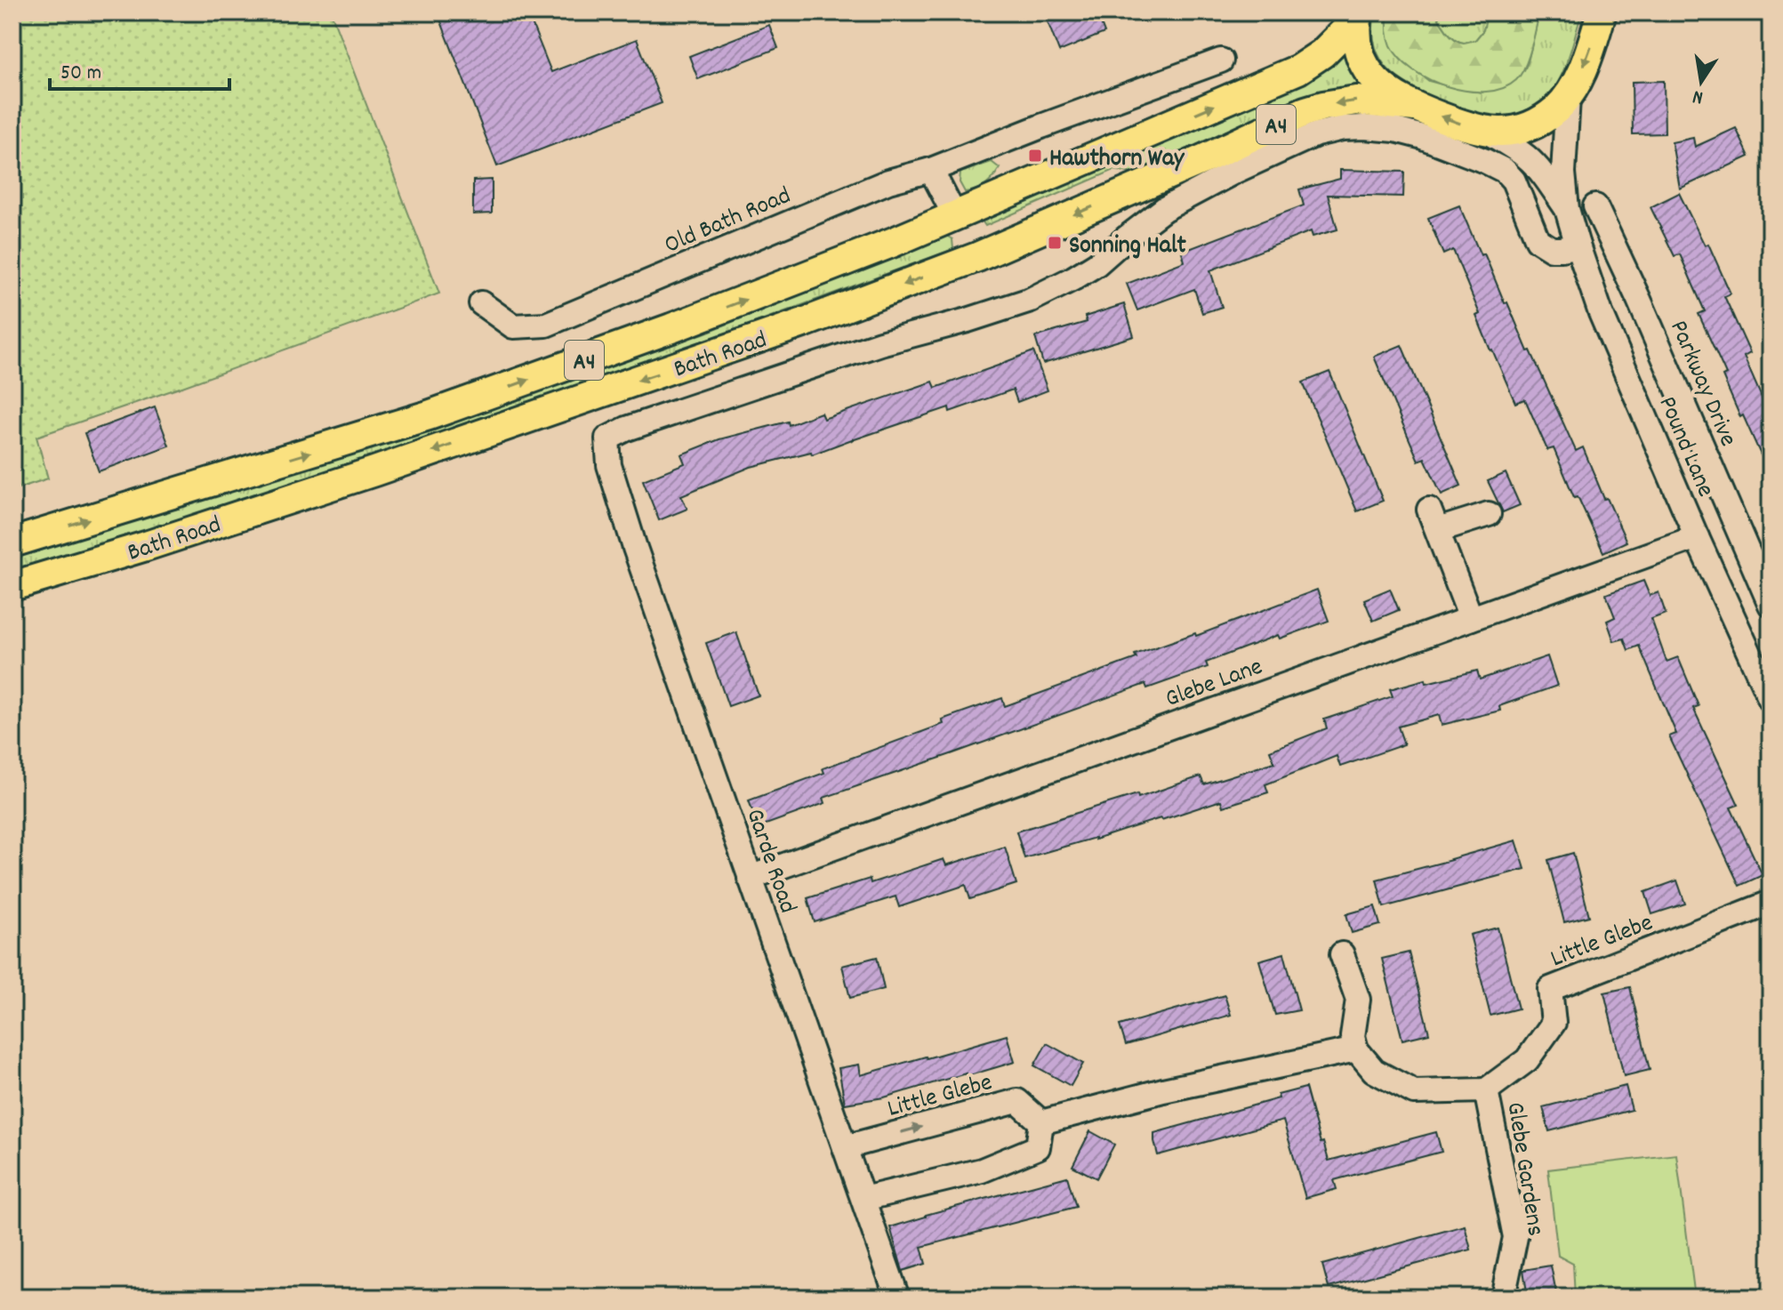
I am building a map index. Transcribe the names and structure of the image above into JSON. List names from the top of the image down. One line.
{"streets":{"main road":["A4","Bath Road"],"street":["Old Bath Road","Parkway Drive","Pound Lane","Glebe Lane","Garde Road","Little Glebe","Glebe Gardens"]},"crossings":[["Pound Lane","Glebe Lane"],["Pound Lane","Garde Road"],["Glebe Lane","Garde Road"],["Garde Road","Little Glebe"],["Little Glebe","Glebe Gardens"]],"places":{"transit":["Hawthorn Way","Sonning Halt"]},"scale_bar":"50 m","north":"bottom"}
